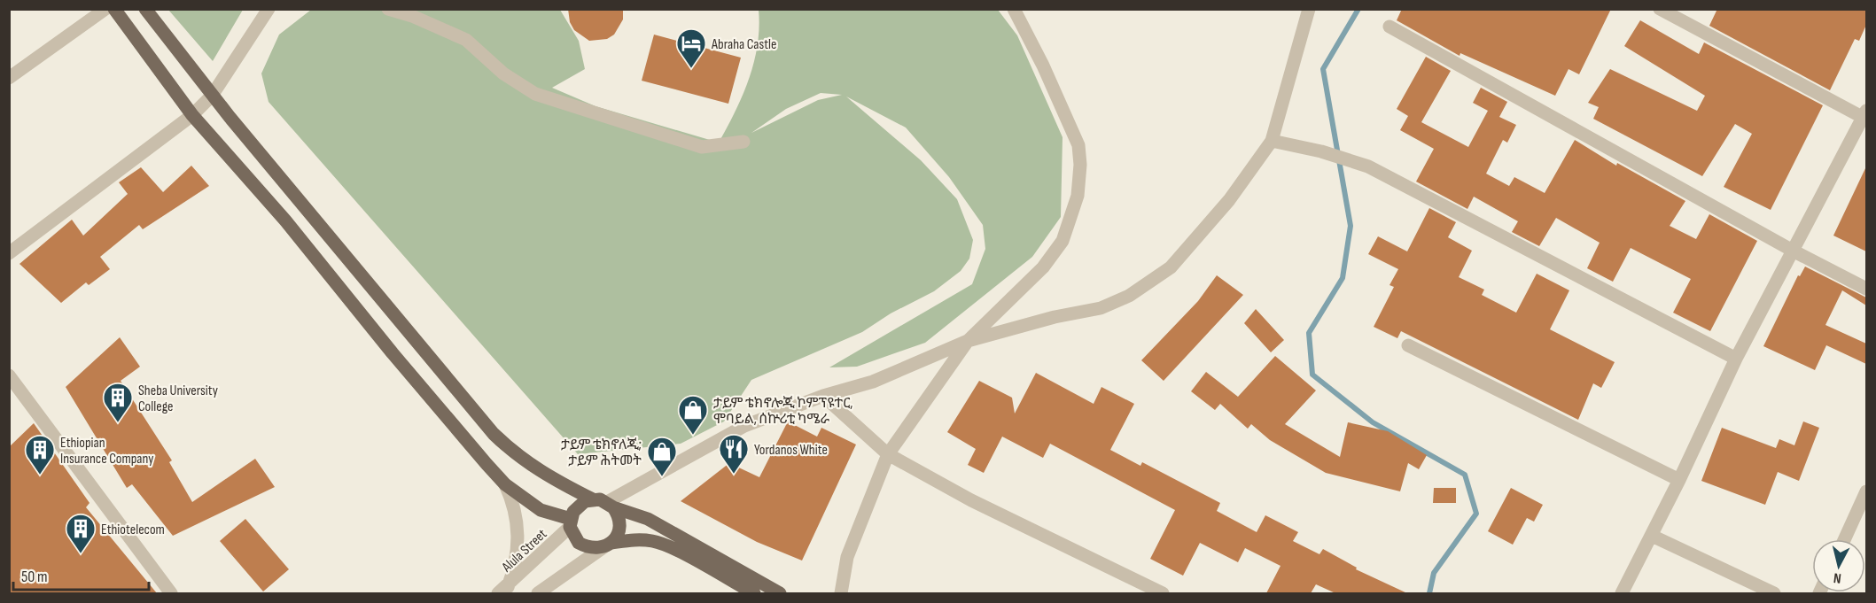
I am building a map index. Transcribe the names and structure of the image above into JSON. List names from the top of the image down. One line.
{"streets":{"street":["Alula Street"]},"places":{"hotel":["Abraha Castle"],"building":["Sheba University College","Ethiopian Insurance Company","Ethiotelecom"],"shop":["ታይም ቴክኖሎጂ ኮምፕዩተር, ሞባይል, ሰኵሪቲ ካሜራ","ታይም ቴክኖለጂ; ታይም ሕትመት"],"restaurant":["Yordanos White"]},"scale_bar":"50 m","north":"bottom"}
